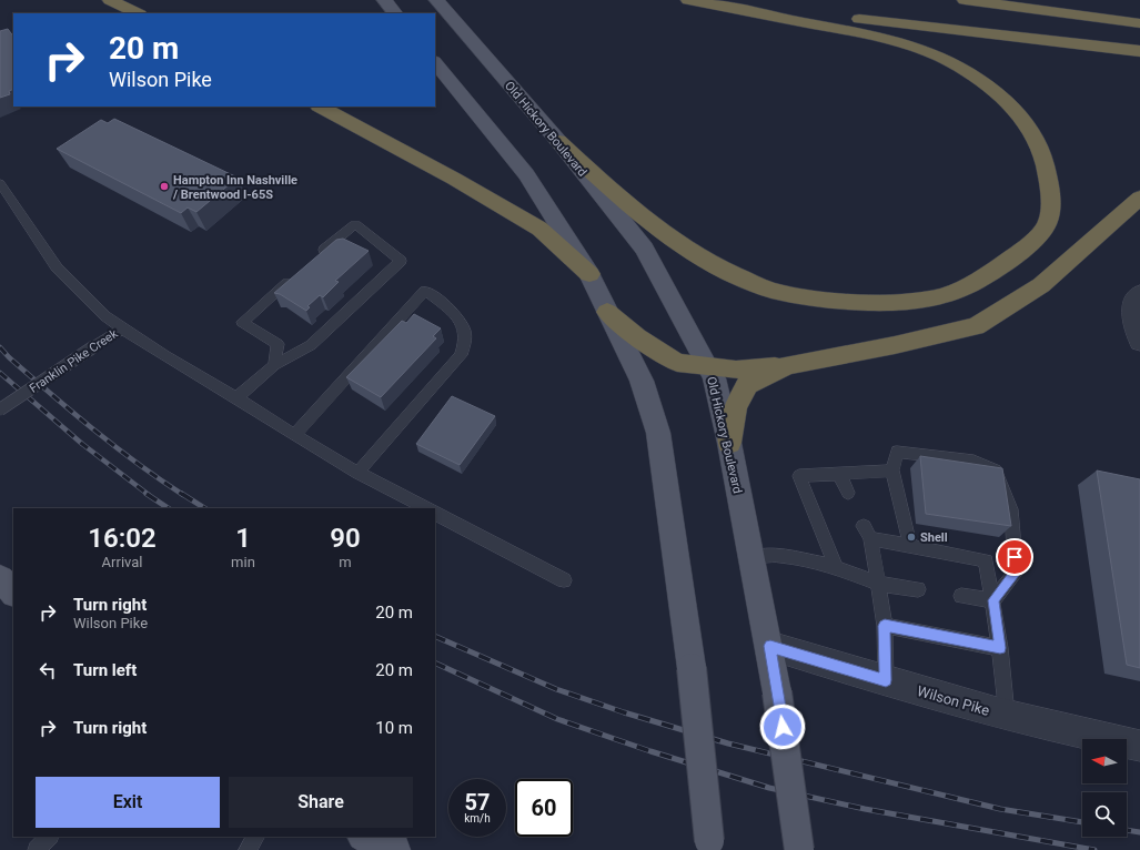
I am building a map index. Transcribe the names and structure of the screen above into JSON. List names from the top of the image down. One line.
{"streets":{"main road":["Old Hickory Boulevard"],"street":["Wilson Pike"],"lane":["Franklin Pike Creek"]},"crossings":[["Old Hickory Boulevard","Wilson Pike"]],"places":["Hampton Inn Nashville / Brentwood I-65S","Shell"],"north":"left","page":{"turn":["20 m","Wilson Pike"],"eta":["16:02","Arrival","1","min","90","m"],"list":[{"name":"Turn right","note":"Wilson Pike","value":"20 m"},{"name":"Turn left","value":"20 m"},{"name":"Turn right","value":"10 m"}],"buttons":["Exit","Share"],"speed":"57 km/h","limit":"60"}}
